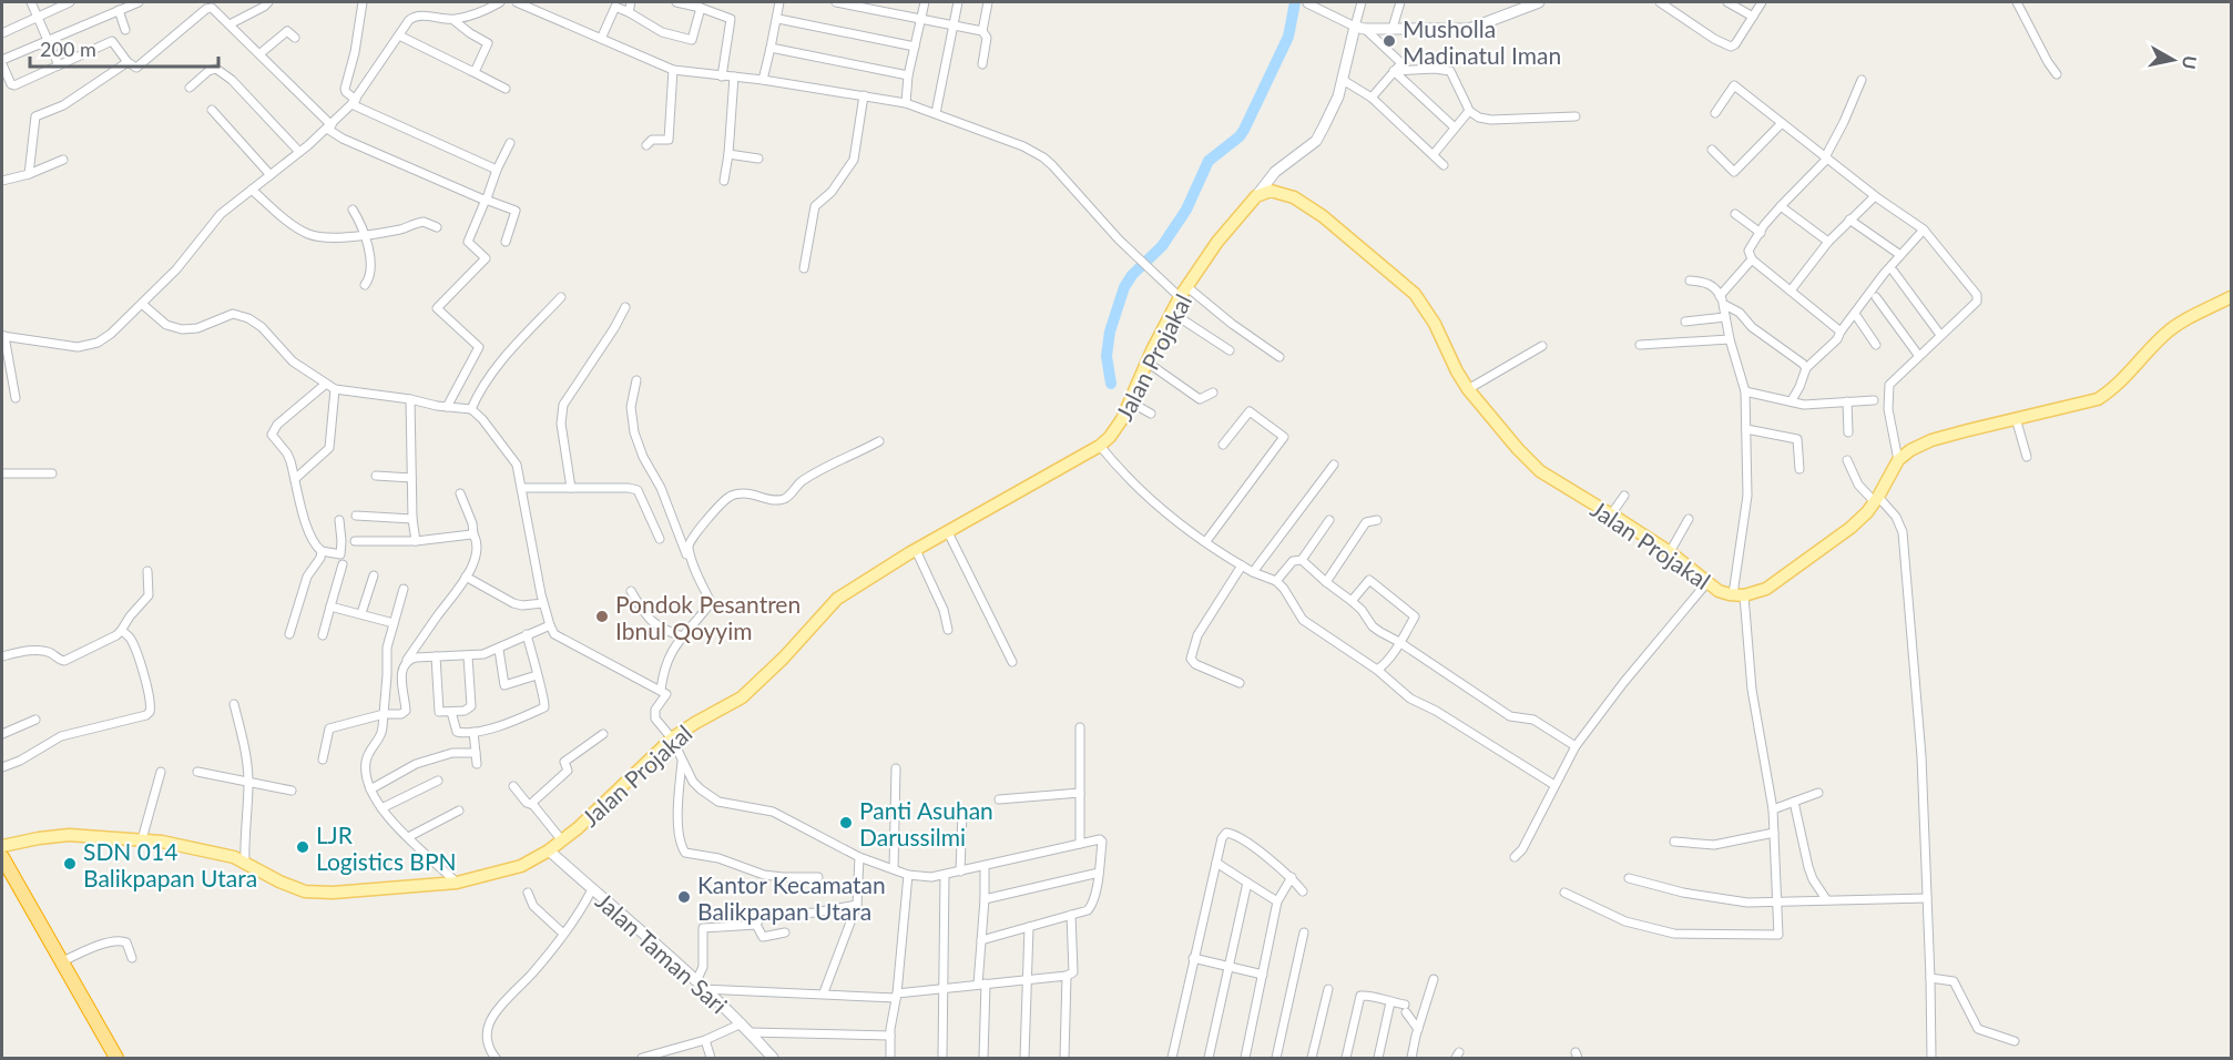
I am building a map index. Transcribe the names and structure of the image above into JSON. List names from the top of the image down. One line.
{"streets":{"main road":["Jalan Projakal"],"street":["Jalan Taman Sari"]},"crossings":[["Jalan Projakal","Jalan Taman Sari"]],"places":["Musholla Madinatul Iman","Pondok Pesantren Ibnul Qoyyim","Panti Asuhan Darussilmi","LJR Logistics BPN","SDN 014 Balikpapan Utara","Kantor Kecamatan Balikpapan Utara"],"scale_bar":"200 m","north":"right"}
